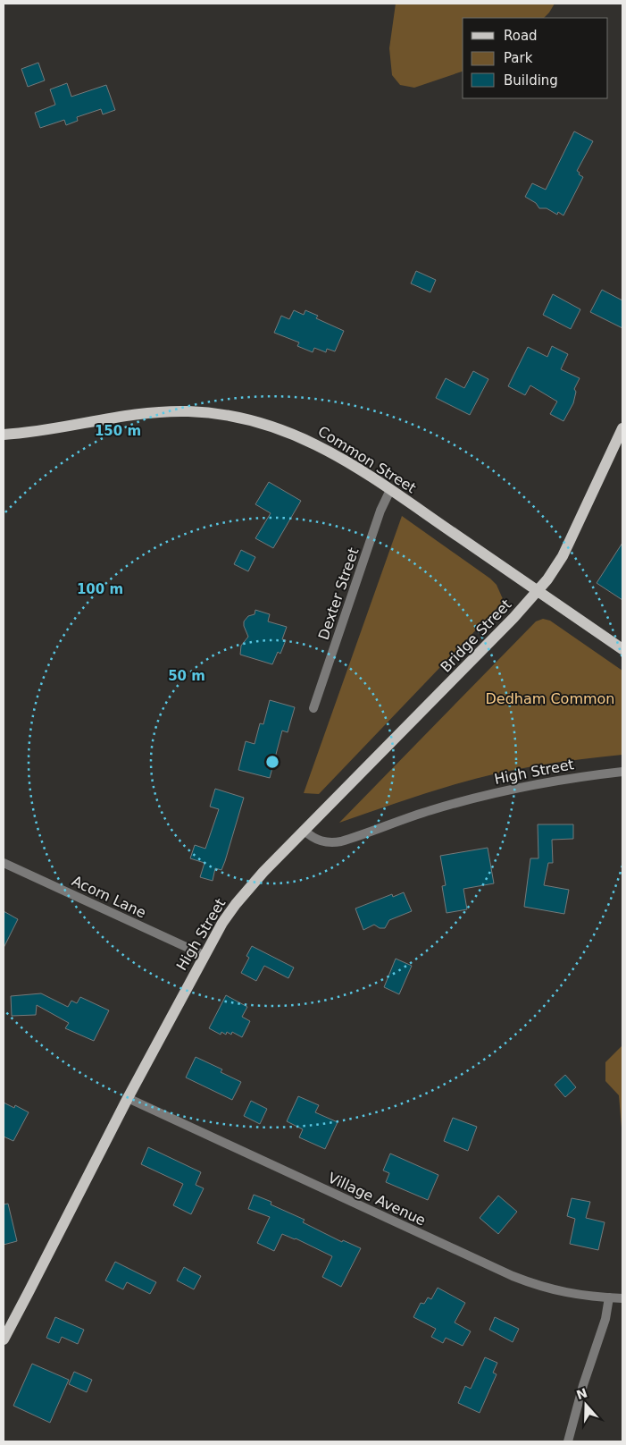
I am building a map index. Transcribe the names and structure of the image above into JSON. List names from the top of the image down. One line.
{"streets":{"main road":["Common Street","Bridge Street","High Street"],"street":["Dexter Street","Acorn Lane","Village Avenue"]},"crossings":[["Common Street","Dexter Street"],["Common Street","Bridge Street"],["Bridge Street","High Street"],["High Street","Acorn Lane"],["High Street","Village Avenue"]],"parks":["Dedham Common"],"legend":["Road","Park","Building"],"north":"top","rings":["150 m","100 m","50 m"]}
